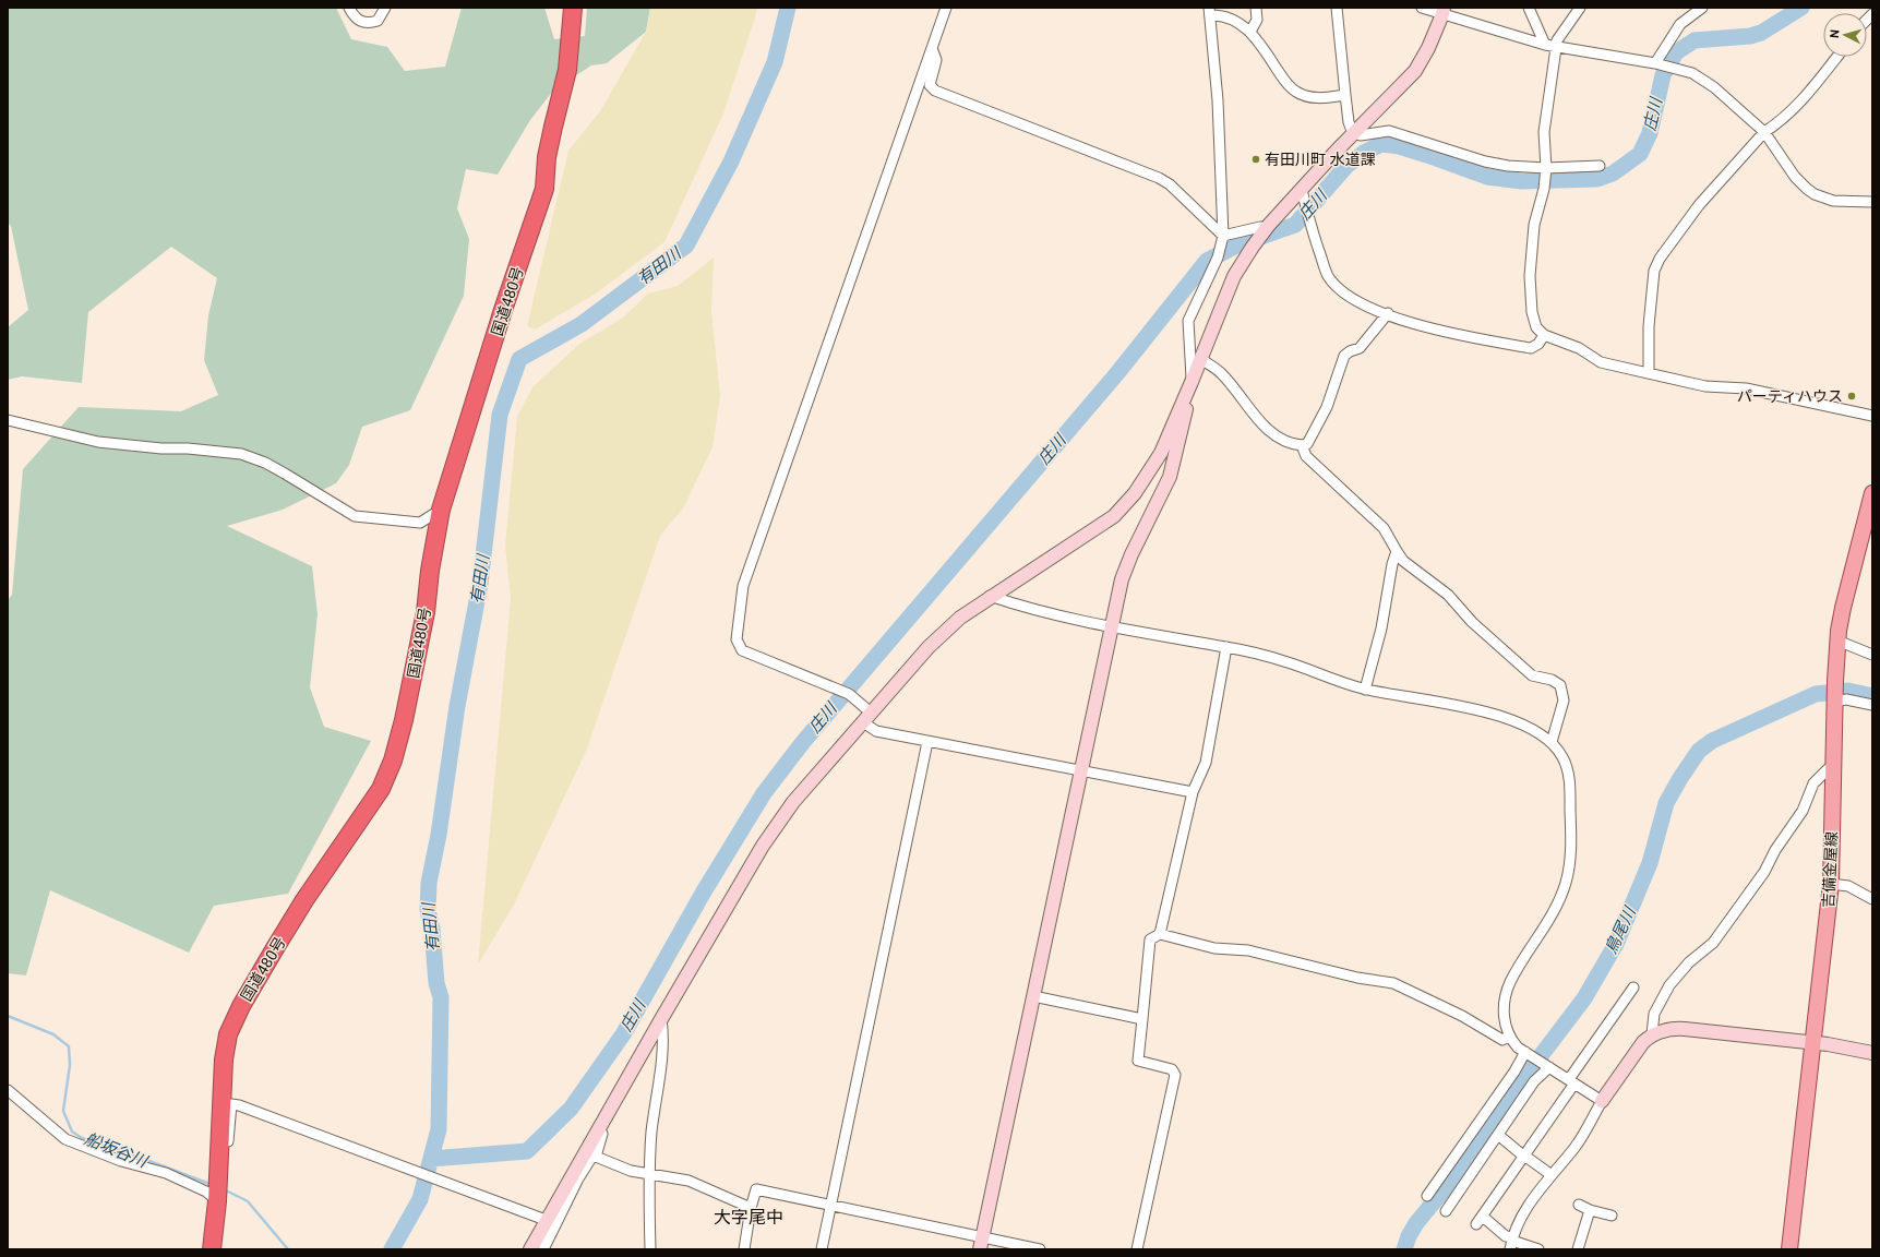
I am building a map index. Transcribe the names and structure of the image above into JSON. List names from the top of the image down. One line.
{"streets":{"highway":["国道480号"],"main road":["吉備金屋線"]},"districts":["大字尾中"],"water":["庄川","有田川","鳥尾川","船坂谷川"],"places":["有田川町 水道課","パーティハウス"],"north":"left"}
